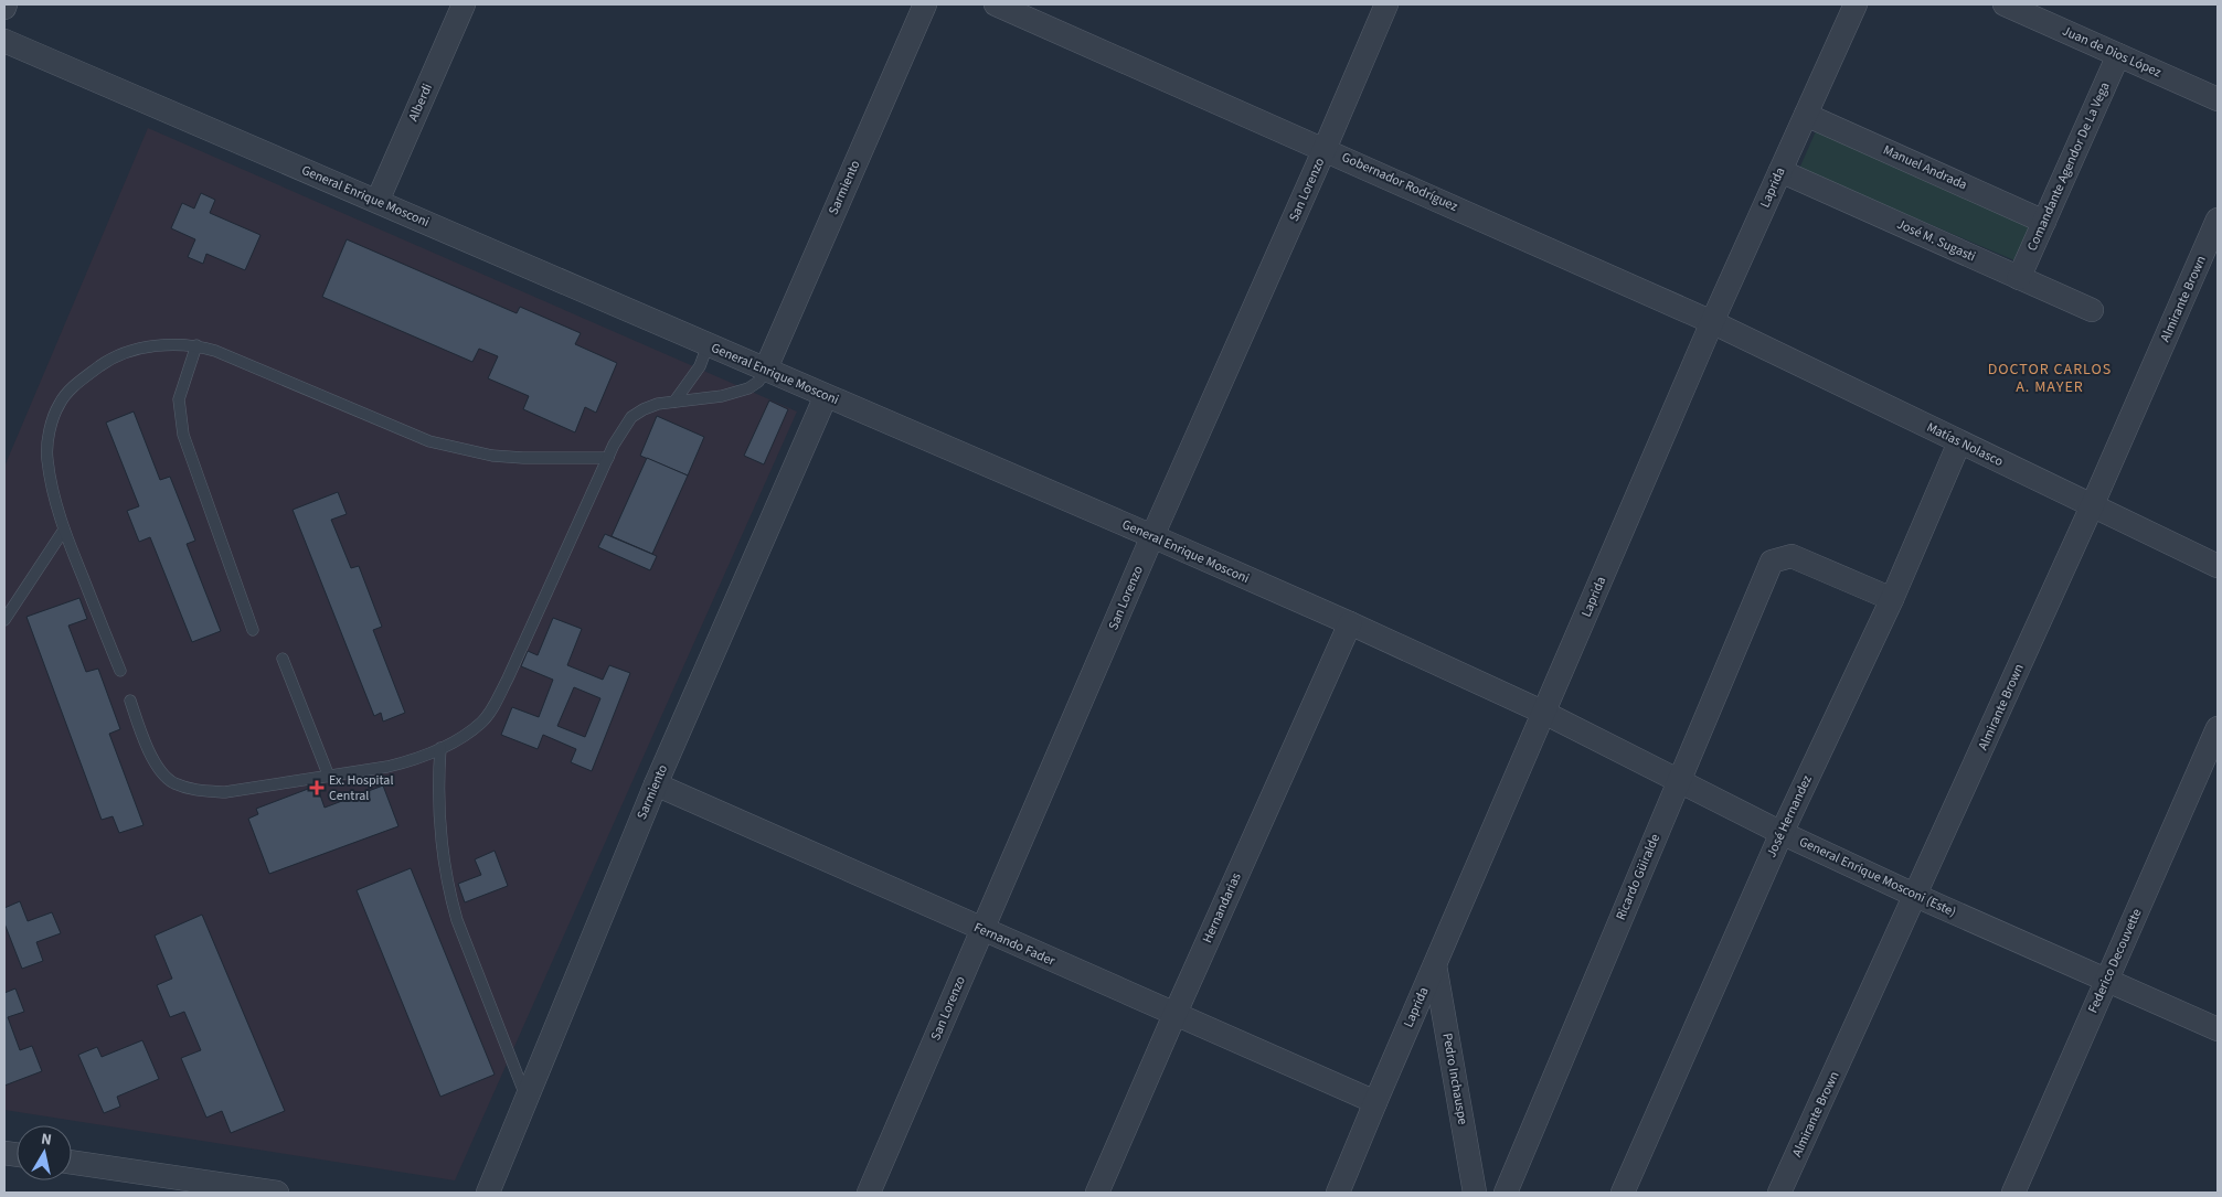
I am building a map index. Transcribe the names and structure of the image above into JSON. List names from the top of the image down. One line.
{"streets":{"street":["Juan de Dios López","Alberdi","Comandante Agendor De La Vega","Manuel Andrada","Gobernador Rodríguez","Sarmiento","Laprida","San Lorenzo","General Enrique Mosconi","José M. Sugasti","Almirante Brown","Matías Nolasco","José Hernandez","Ricardo Güiralde","General Enrique Mosconi (Este)","Hernandarias","Fernando Fader","Federico Decouvette","Pedro Inchauspe"]},"crossings":[["Juan de Dios López","Comandante Agendor De La Vega"],["Alberdi","General Enrique Mosconi"],["Comandante Agendor De La Vega","Manuel Andrada"],["Comandante Agendor De La Vega","José M. Sugasti"],["Manuel Andrada","Laprida"],["Gobernador Rodríguez","Laprida"],["Gobernador Rodríguez","San Lorenzo"],["Gobernador Rodríguez","Matías Nolasco"],["Sarmiento","General Enrique Mosconi"],["Sarmiento","Fernando Fader"],["Laprida","General Enrique Mosconi"],["Laprida","José M. Sugasti"],["Laprida","Matías Nolasco"],["Laprida","General Enrique Mosconi (Este)"],["Laprida","Fernando Fader"],["Laprida","Pedro Inchauspe"],["San Lorenzo","General Enrique Mosconi"],["San Lorenzo","Fernando Fader"],["General Enrique Mosconi","General Enrique Mosconi (Este)"],["General Enrique Mosconi","Hernandarias"],["Almirante Brown","Matías Nolasco"],["Almirante Brown","General Enrique Mosconi (Este)"],["Matías Nolasco","José Hernandez"],["José Hernandez","Ricardo Güiralde"],["José Hernandez","General Enrique Mosconi (Este)"],["Ricardo Güiralde","General Enrique Mosconi (Este)"],["General Enrique Mosconi (Este)","Federico Decouvette"],["Hernandarias","Fernando Fader"]],"districts":["DOCTOR CARLOS A. MAYER"],"places":{"health":["Ex. Hospital Central"]},"north":"top"}
